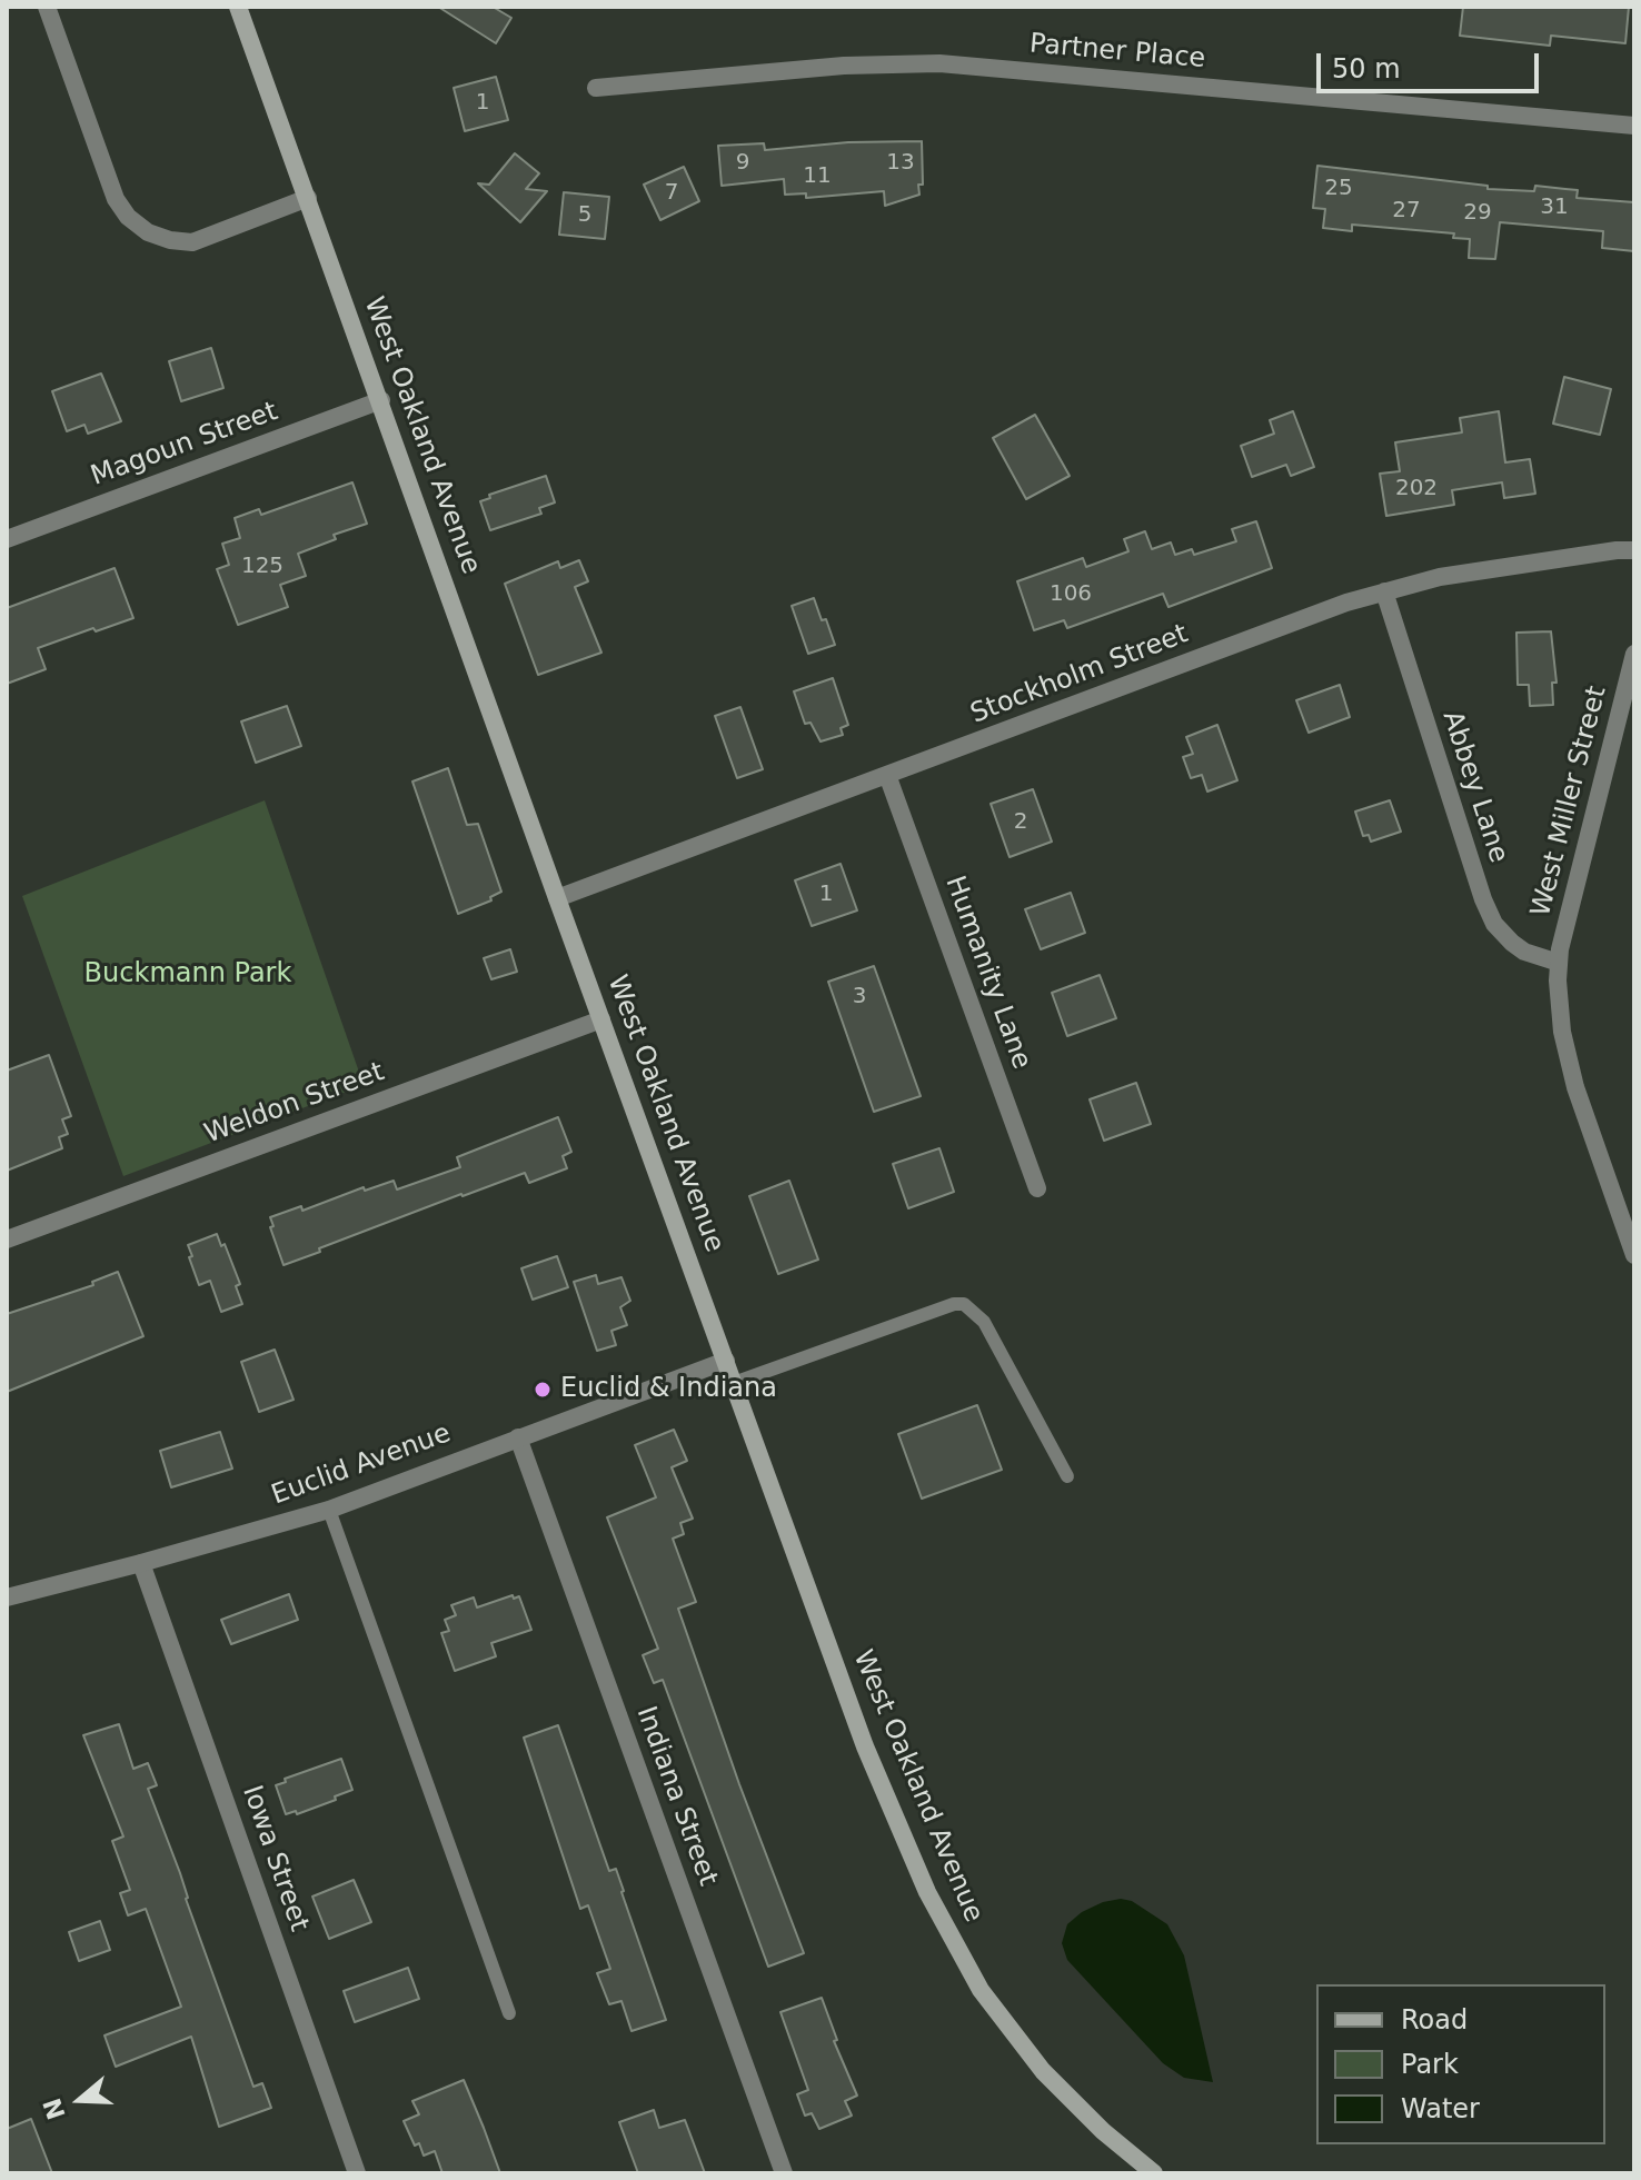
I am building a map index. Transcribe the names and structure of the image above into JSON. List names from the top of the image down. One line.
{"streets":{"main road":["West Oakland Avenue"],"street":["Partner Place","Magoun Street","Stockholm Street","Abbey Lane","West Miller Street","Humanity Lane","Weldon Street","Euclid Avenue","Indiana Street","Iowa Street"]},"crossings":[["West Oakland Avenue","Magoun Street"],["West Oakland Avenue","Stockholm Street"],["West Oakland Avenue","Weldon Street"],["West Oakland Avenue","Euclid Avenue"],["Stockholm Street","Abbey Lane"],["Stockholm Street","Humanity Lane"],["Abbey Lane","West Miller Street"],["Euclid Avenue","Indiana Street"],["Euclid Avenue","Iowa Street"]],"parks":["Buckmann Park"],"places":["Euclid & Indiana"],"house_numbers":["1","9","13","11","25","7","31","27","29","5","202","125","106","2","1","3"],"legend":["Road","Park","Water"],"scale_bar":"50 m","north":"left"}
